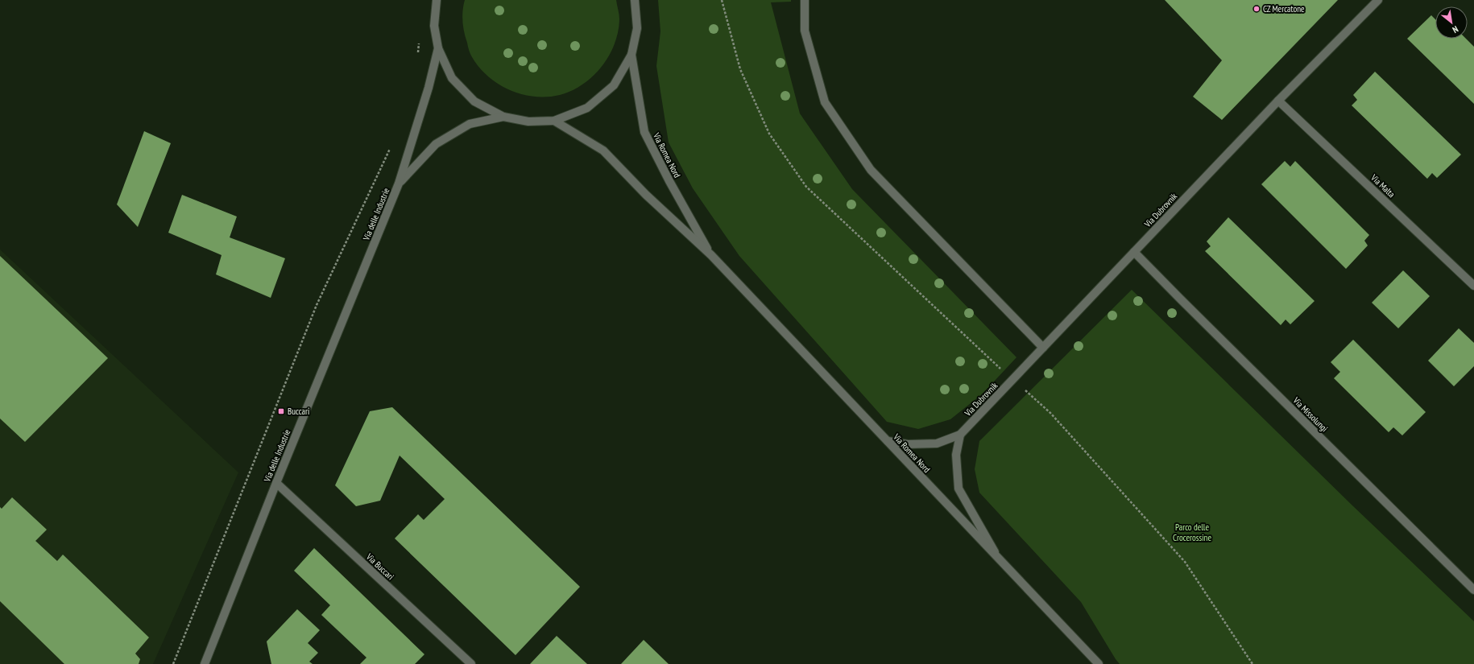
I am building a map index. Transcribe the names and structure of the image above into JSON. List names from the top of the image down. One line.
{"streets":{"street":["Via Romea Nord","Via Malta","Via Dubrovnik","Via delle Industrie","Via Missolungi","Via Buccari"]},"crossings":[["Via Romea Nord","Via Dubrovnik"],["Via Malta","Via Dubrovnik"],["Via Dubrovnik","Via Missolungi"],["Via delle Industrie","Via Buccari"]],"parks":["Parco delle Crocerossine"],"places":{"other":["CZ Mercatone"],"transit":["Buccari"]},"north":"bottom right"}
